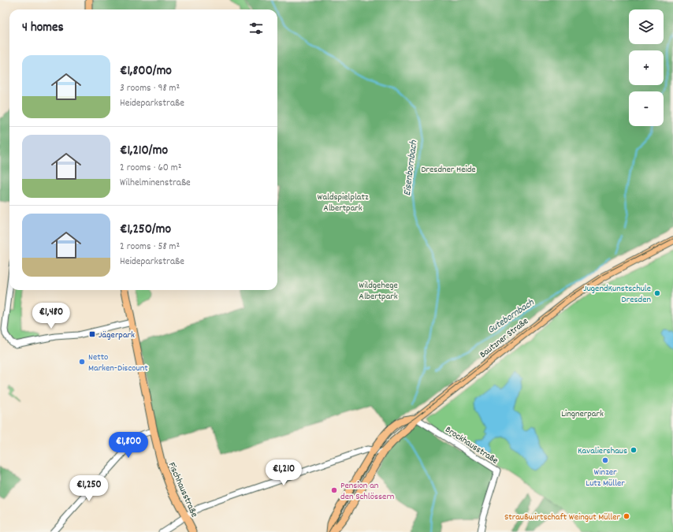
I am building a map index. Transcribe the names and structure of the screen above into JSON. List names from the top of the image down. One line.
{"streets":{"main road":["Bautzner Straße","Fischhausstraße"],"street":["Brockhausstraße"]},"crossings":[["Bautzner Straße","Brockhausstraße"]],"water":["Eisenbornbach","Gutebornbach"],"parks":["Dresdner Heide","Waldspielplatz Albertpark","Wildgehege Albertpark","Lingnerpark"],"places":{"other":["JugendKunstschule Dresden","Netto Marken-Discount","Kavaliershaus","Winzer Lutz Müller","Pension an den Schlössern","Straußwirtschaft Weingut Müller"],"transit":["Jägerpark"]},"page":{"map_buttons":["+","−"],"heading":"4 homes","list":[{"name":"€1,800/mo","note":"3 rooms · 98 m² · Heideparkstraße"},{"name":"€1,210/mo","note":"2 rooms · 60 m² · Wilhelminenstraße"},{"name":"€1,250/mo","note":"2 rooms · 58 m² · Heideparkstraße"}],"price":["€1,480","€1,800","€1,210","€1,250"]}}
